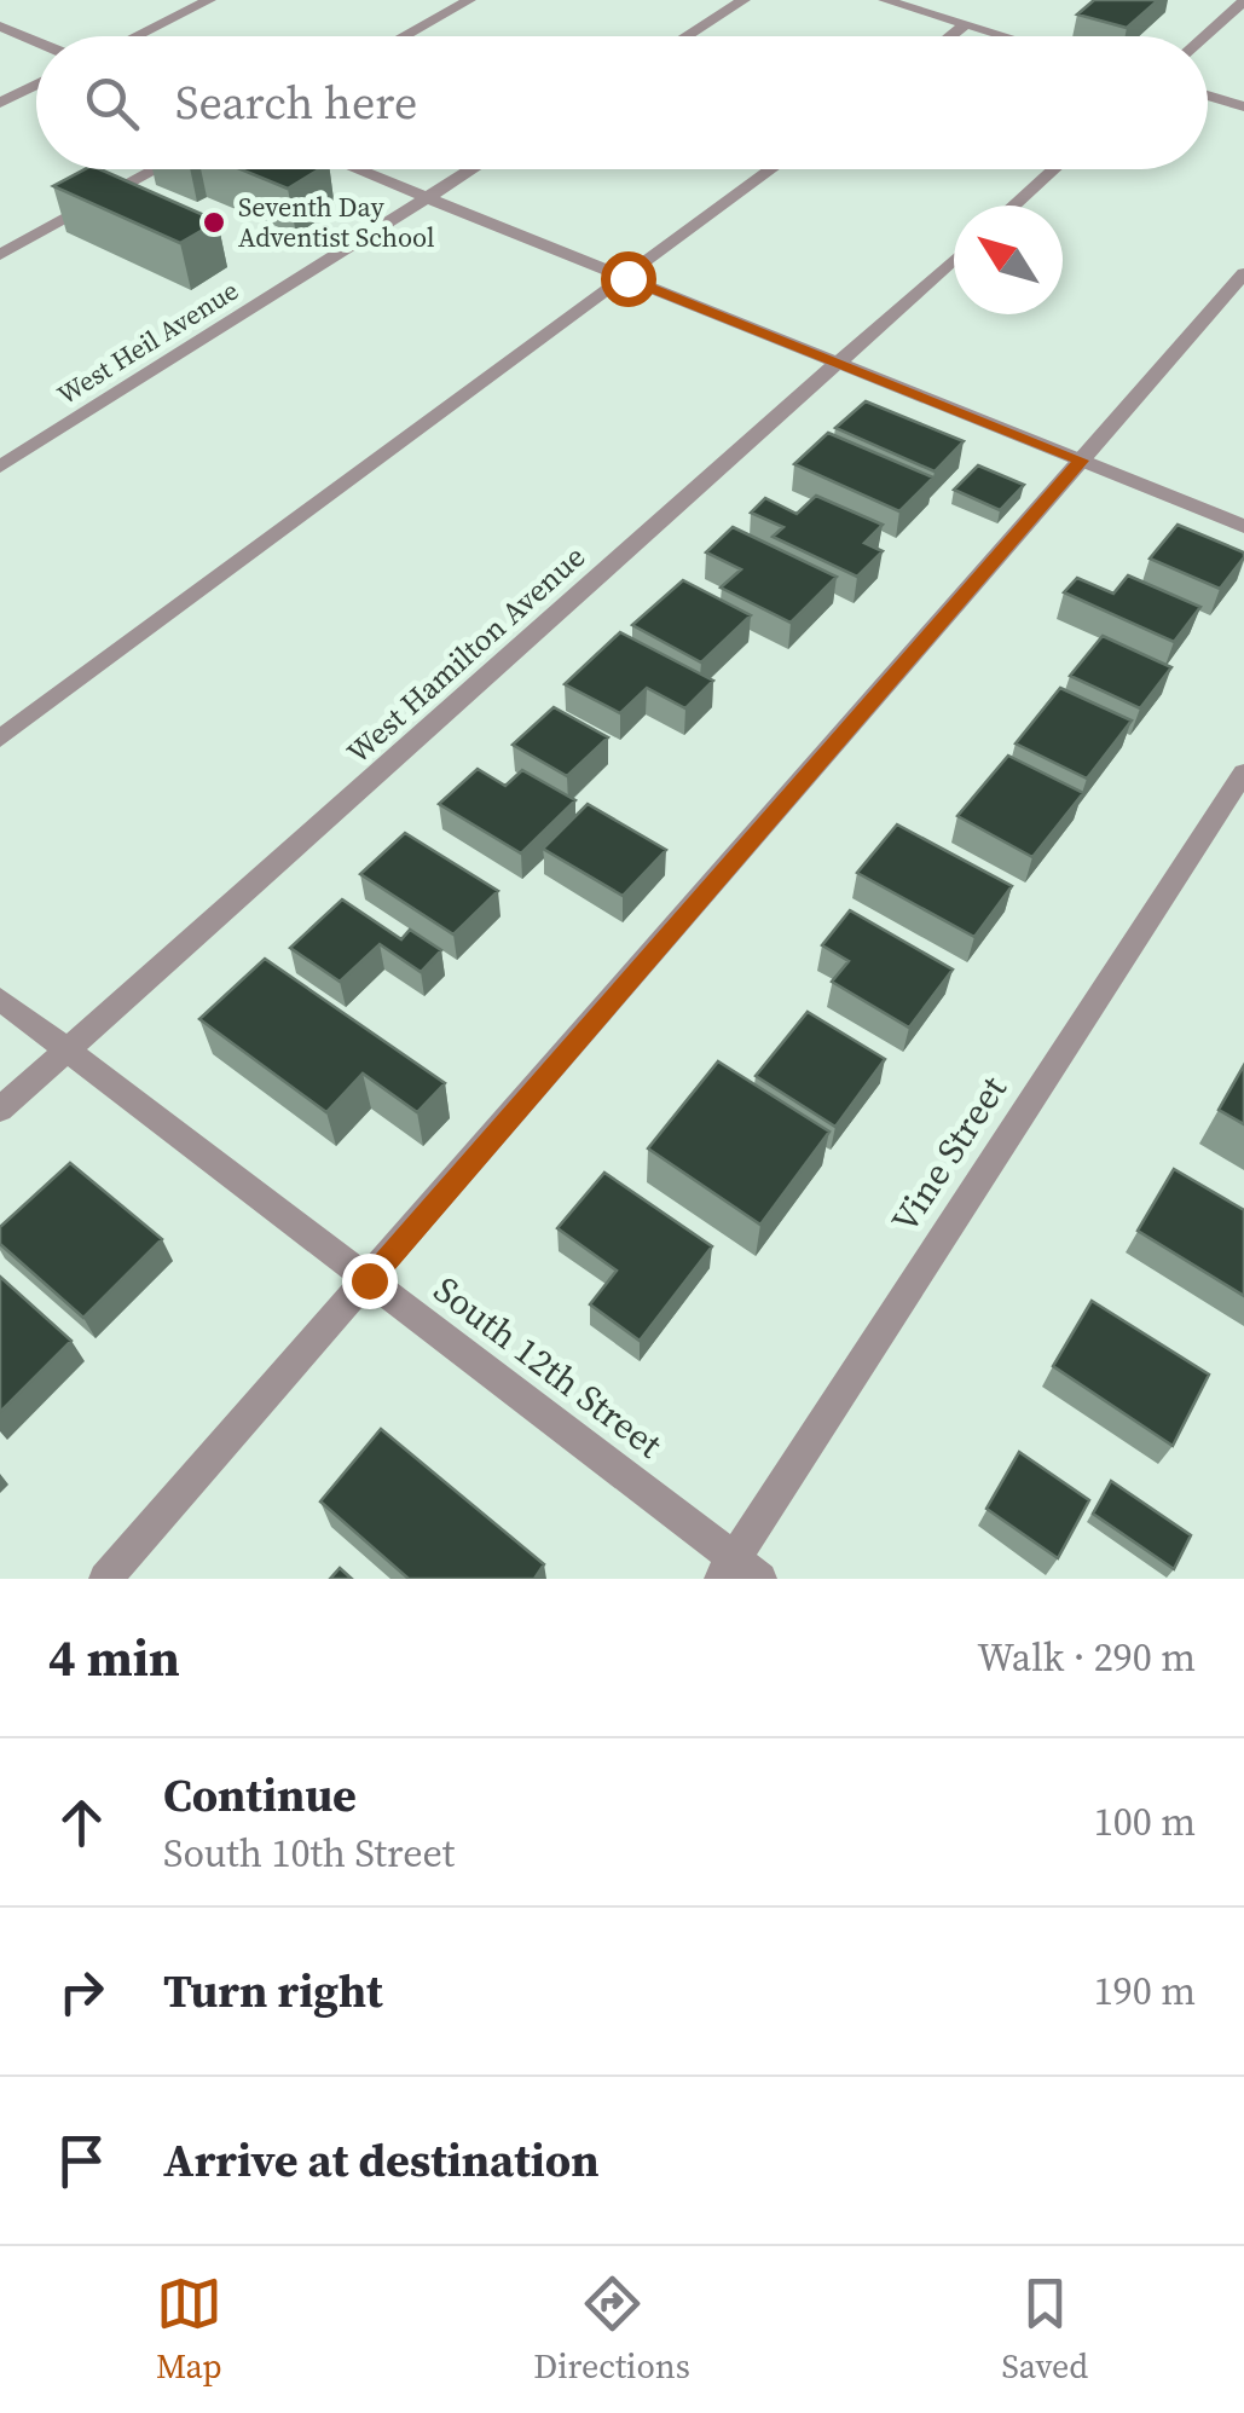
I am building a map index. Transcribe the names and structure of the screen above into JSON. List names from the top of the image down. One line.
{"streets":{"street":["West Heil Avenue","West Hamilton Avenue","Vine Street","South 12th Street"]},"crossings":[["West Hamilton Avenue","South 12th Street"],["Vine Street","South 12th Street"]],"places":["Seventh Day Adventist School"],"north":"top left","page":{"search":"Search here","heading":["4 min","Walk · 290 m"],"list":[["Continue","South 10th Street","100 m"],["Turn right","190 m"],"Arrive at destination"],"nav":["Map","Directions","Saved"]}}
